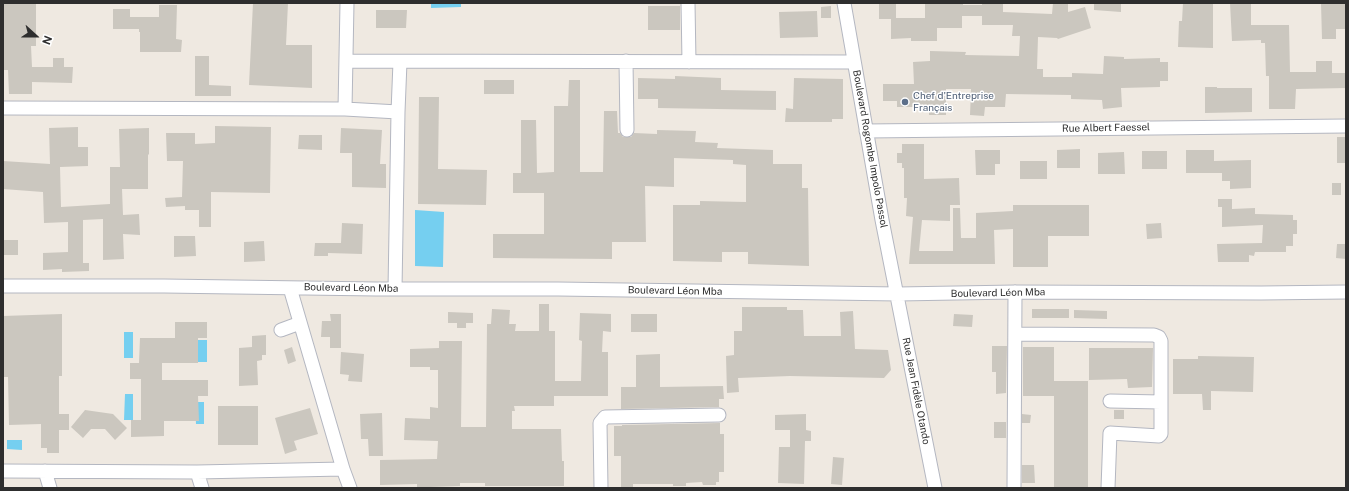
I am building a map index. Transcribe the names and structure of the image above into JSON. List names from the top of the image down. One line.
{"streets":{"street":["Rue Albert Faessel","Boulevard Rogombe Impolo Passol","Boulevard Léon Mba","Rue Jean Fidèle Otando"]},"crossings":[["Rue Albert Faessel","Boulevard Rogombe Impolo Passol"],["Boulevard Rogombe Impolo Passol","Boulevard Léon Mba"],["Boulevard Rogombe Impolo Passol","Rue Jean Fidèle Otando"],["Boulevard Léon Mba","Rue Jean Fidèle Otando"]],"places":["Chef d'Entreprise Français"],"north":"right"}
